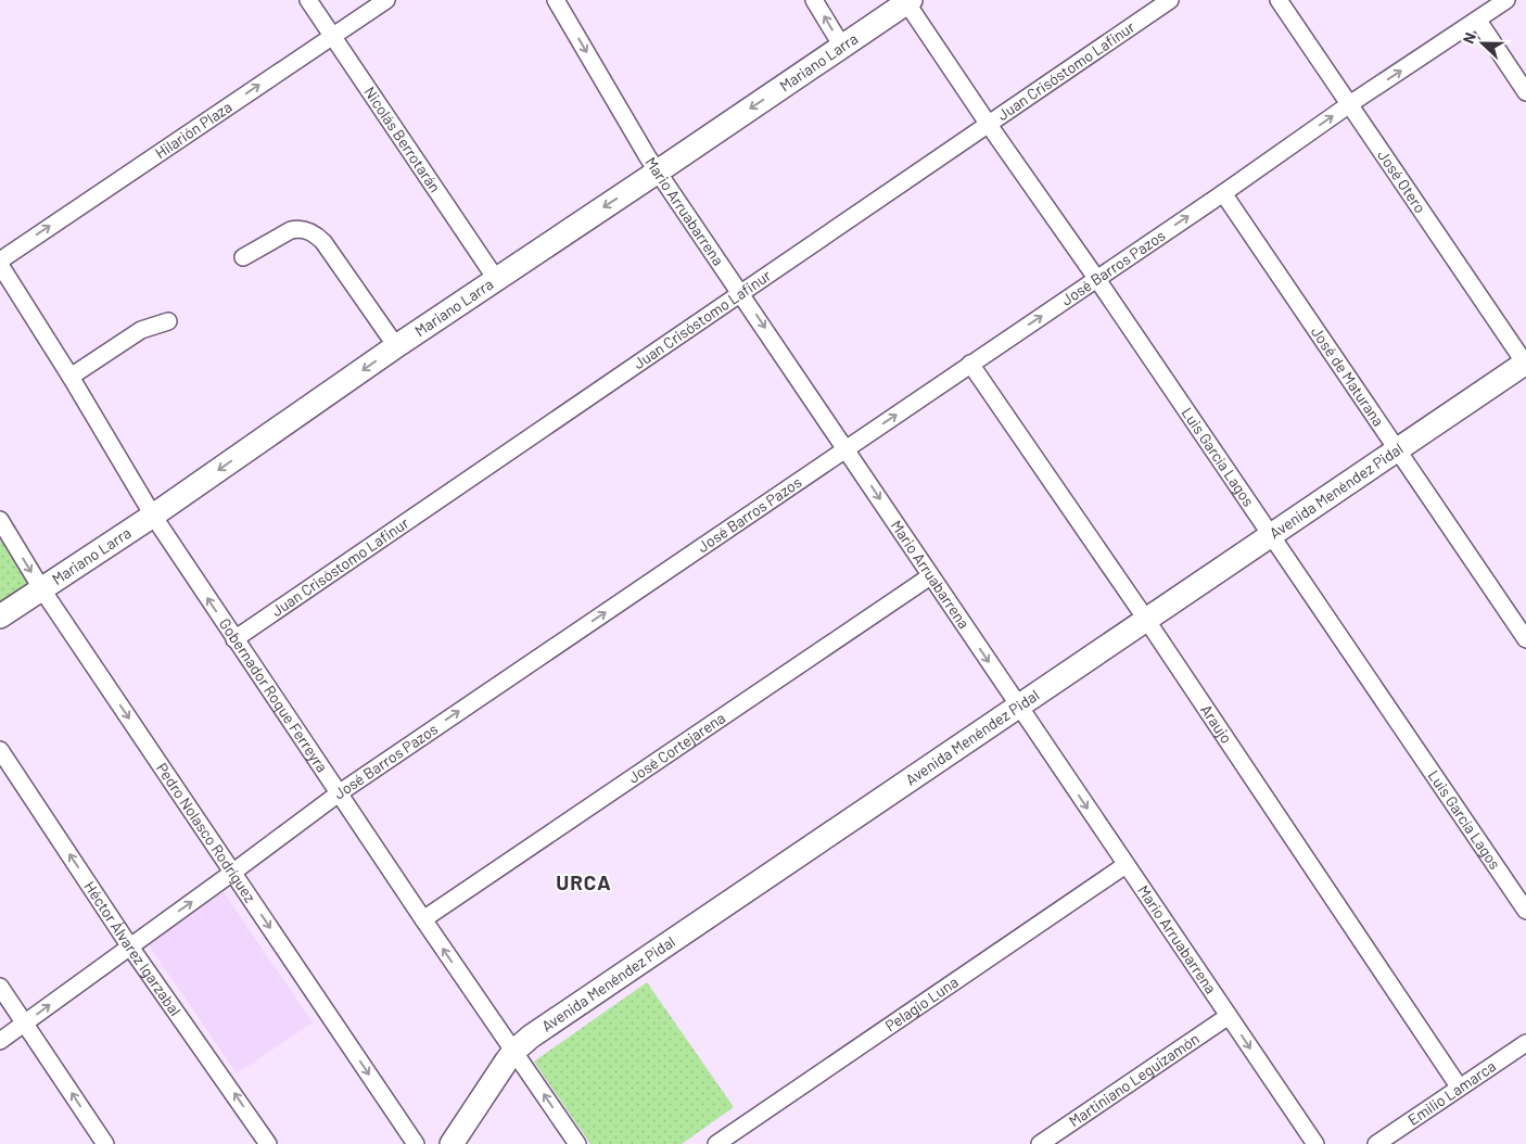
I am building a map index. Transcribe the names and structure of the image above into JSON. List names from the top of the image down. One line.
{"streets":{"main road":["Mariano Larra","Avenida Menéndez Pidal"],"street":["Juan Crisóstomo Lafinur","Hilarión Plaza","Nicolás Berrotarán","José Otero","Mario Arruabarrena","José Barros Pazos","José de Maturana","Luis García Lagos","Gobernador Roque Ferreyra","Araujo","José Cortejarena","Pedro Nolasco Rodríguez","Héctor Álvarez Igarzabal","Pelagio Luna","Martiniano Leguizamón","Emilio Lamarca"]},"crossings":[["Mariano Larra","Nicolás Berrotarán"],["Mariano Larra","Mario Arruabarrena"],["Mariano Larra","Luis García Lagos"],["Mariano Larra","Gobernador Roque Ferreyra"],["Mariano Larra","Pedro Nolasco Rodríguez"],["Juan Crisóstomo Lafinur","Mario Arruabarrena"],["Juan Crisóstomo Lafinur","Luis García Lagos"],["Juan Crisóstomo Lafinur","Gobernador Roque Ferreyra"],["Hilarión Plaza","Nicolás Berrotarán"],["José Otero","José Barros Pazos"],["José Otero","Avenida Menéndez Pidal"],["Mario Arruabarrena","José Barros Pazos"],["Mario Arruabarrena","Avenida Menéndez Pidal"],["Mario Arruabarrena","José Cortejarena"],["Mario Arruabarrena","Pelagio Luna"],["Mario Arruabarrena","Martiniano Leguizamón"],["José Barros Pazos","José de Maturana"],["José Barros Pazos","Luis García Lagos"],["José Barros Pazos","Gobernador Roque Ferreyra"],["José Barros Pazos","Araujo"],["José Barros Pazos","Pedro Nolasco Rodríguez"],["José Barros Pazos","Héctor Álvarez Igarzabal"],["José de Maturana","Avenida Menéndez Pidal"],["Luis García Lagos","Avenida Menéndez Pidal"],["Avenida Menéndez Pidal","Gobernador Roque Ferreyra"],["Avenida Menéndez Pidal","Araujo"],["Gobernador Roque Ferreyra","José Cortejarena"],["Araujo","Emilio Lamarca"]],"one_way":["Mariano Larra","Hilarión Plaza","Mario Arruabarrena","José Barros Pazos","Gobernador Roque Ferreyra","Pedro Nolasco Rodríguez"],"districts":["URCA"],"north":"left"}
